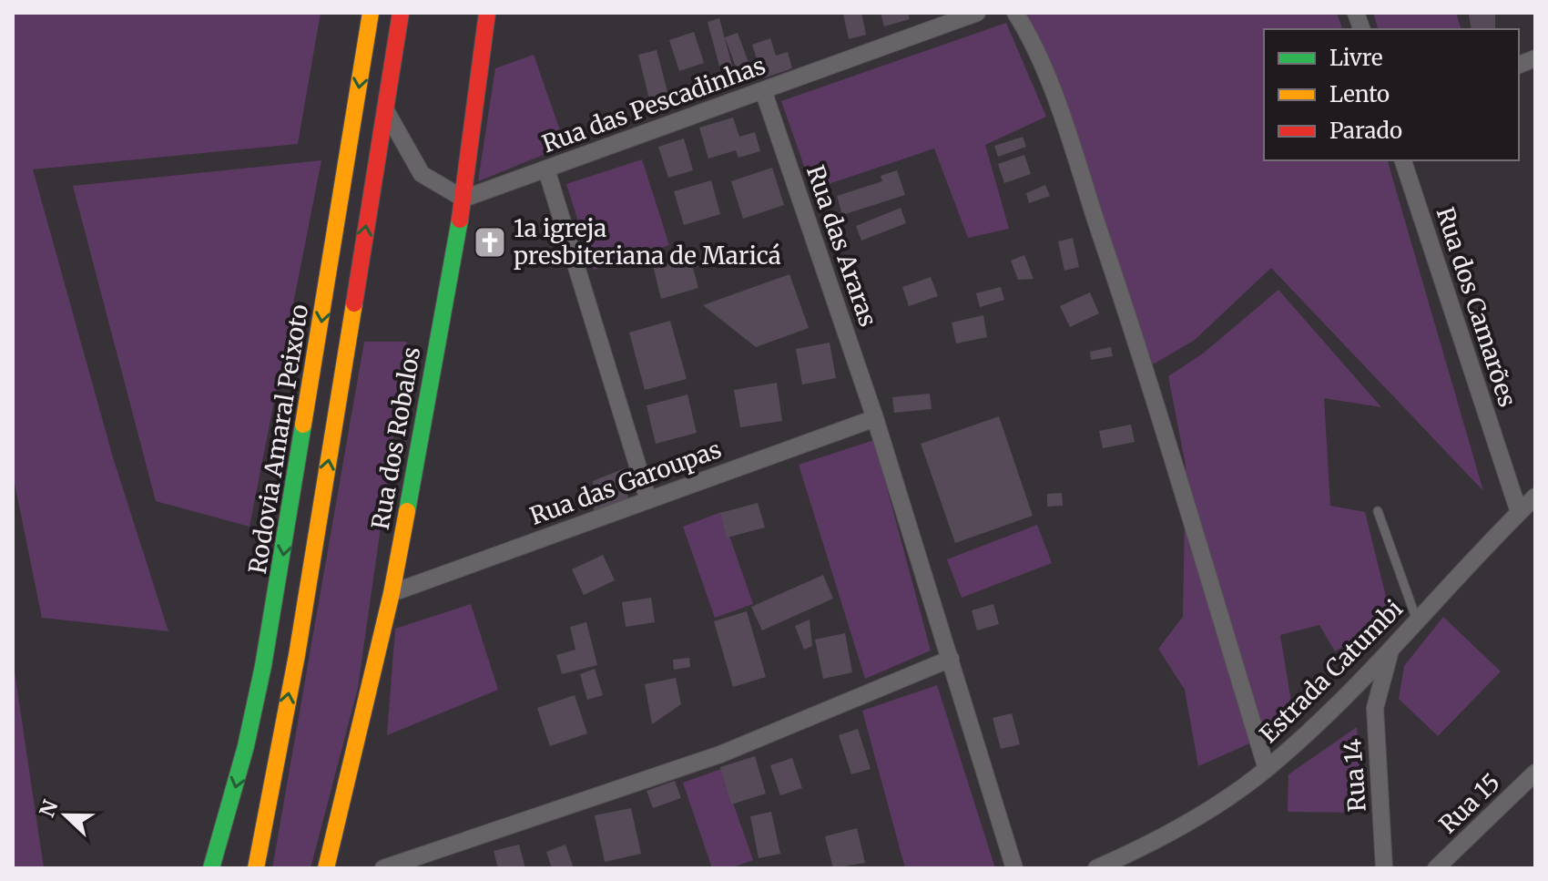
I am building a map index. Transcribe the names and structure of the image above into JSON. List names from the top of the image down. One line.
{"streets":{"main road":["Rua dos Robalos","Rodovia Amaral Peixoto"],"street":["Rua das Pescadinhas","Rua das Araras","Rua dos Camarões","Rua das Garoupas","Estrada Catumbi","Rua 14","Rua 15"]},"crossings":[["Rua das Pescadinhas","Rua das Araras"],["Rua das Pescadinhas","Rua dos Robalos"],["Rua das Araras","Rua das Garoupas"],["Rua dos Camarões","Estrada Catumbi"],["Rua dos Robalos","Rua das Garoupas"],["Estrada Catumbi","Rua 14"]],"places":{"church":["1a igreja presbiteriana de Maricá"]},"legend":["Livre","Lento","Parado"],"north":"left"}
